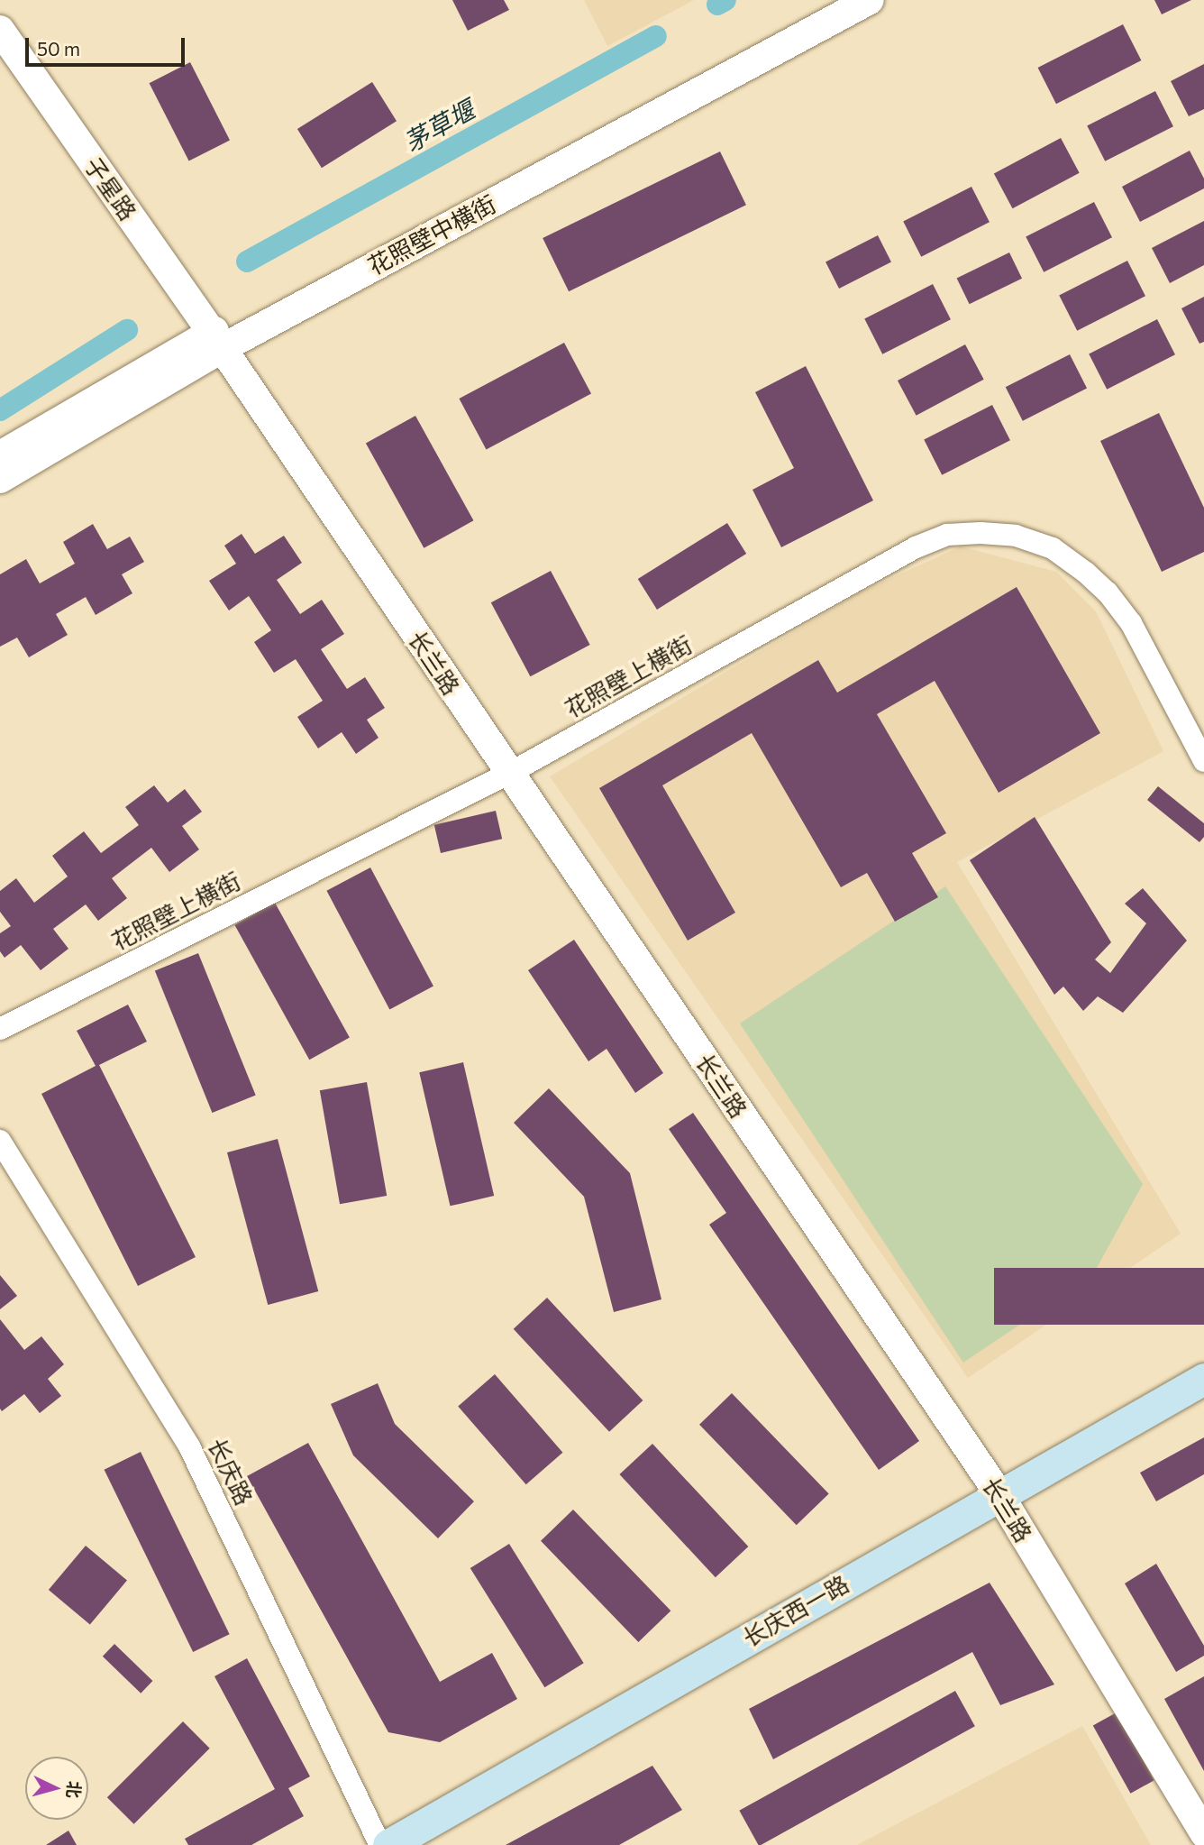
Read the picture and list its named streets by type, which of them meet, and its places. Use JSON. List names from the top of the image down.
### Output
{
  "streets": {
    "main road": ["长庆西一路"],
    "street": [
      "子星路",
      "花照壁中横街",
      "长兰路",
      "花照壁上横街",
      "长庆路"
    ]
  },
  "crossings": [
    ["子星路", "花照壁中横街"],
    ["子星路", "长兰路"],
    ["花照壁中横街", "长兰路"],
    ["长兰路", "花照壁上横街"],
    ["长兰路", "长庆西一路"]
  ],
  "water": ["茅草堰"],
  "scale_bar": "50 m",
  "north": "right"
}
